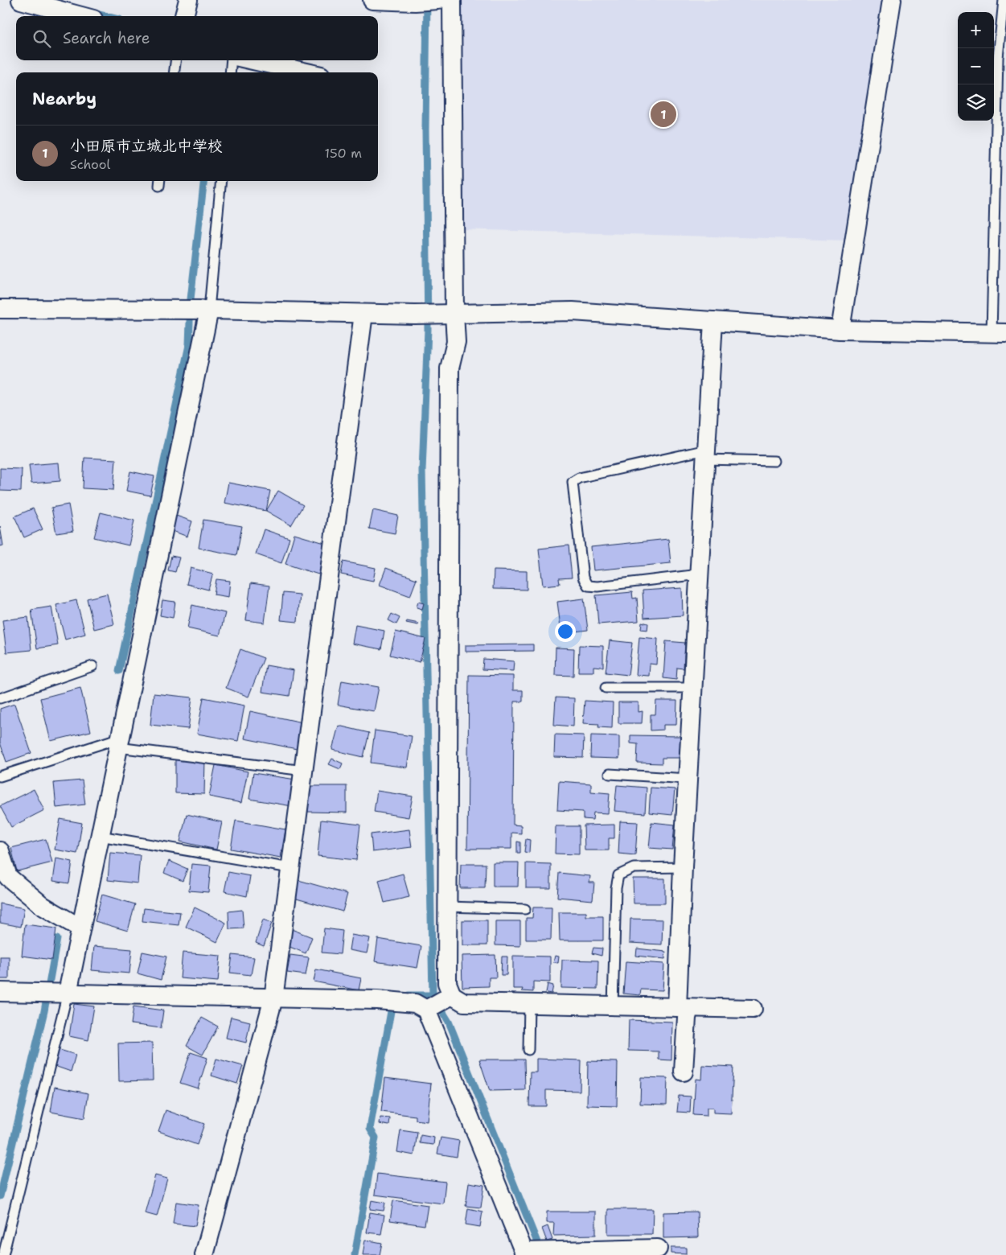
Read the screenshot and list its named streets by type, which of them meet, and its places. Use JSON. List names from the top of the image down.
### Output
{
  "page": {
    "map_buttons": ["+", "−"],
    "search": "Search here",
    "heading": "Nearby",
    "pins": "1",
    "list": [
      {
        "mark": "1",
        "name": "小田原市立城北中学校",
        "note": "School",
        "value": "150 m"
      }
    ]
  }
}
